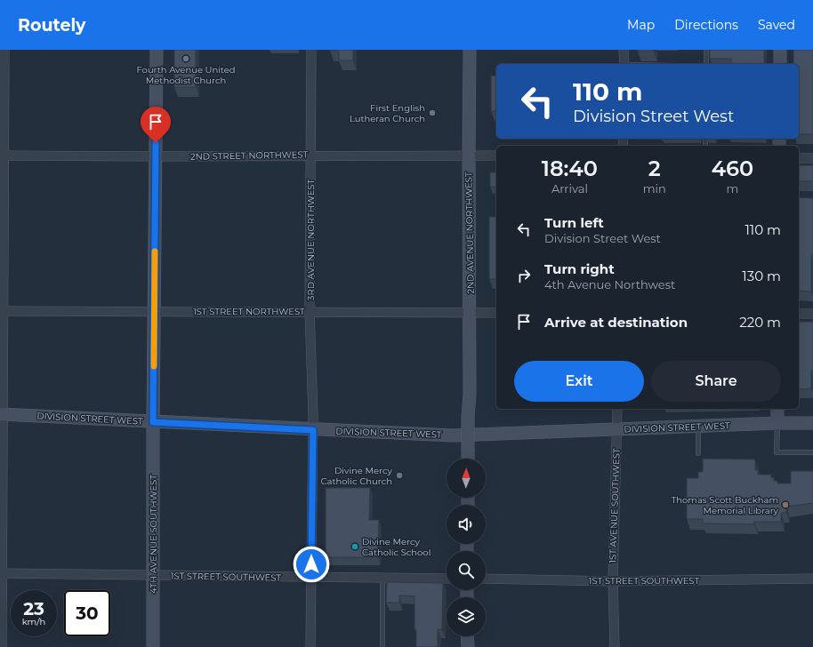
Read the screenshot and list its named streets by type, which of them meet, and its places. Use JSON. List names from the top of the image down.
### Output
{
  "streets": {
    "street": [
      "2ND STREET NORTHWEST",
      "2ND AVENUE NORTHWEST",
      "3RD AVENUE NORTHWEST",
      "1ST STREET NORTHWEST",
      "DIVISION STREET WEST",
      "1ST AVENUE SOUTHWEST",
      "4TH AVENUE SOUTHWEST",
      "1ST STREET SOUTHWEST"
    ]
  },
  "crossings": [
    ["2ND STREET NORTHWEST", "2ND AVENUE NORTHWEST"],
    ["2ND STREET NORTHWEST", "3RD AVENUE NORTHWEST"],
    ["2ND STREET NORTHWEST", "4TH AVENUE SOUTHWEST"],
    ["2ND AVENUE NORTHWEST", "1ST STREET NORTHWEST"],
    ["3RD AVENUE NORTHWEST", "1ST STREET NORTHWEST"],
    ["3RD AVENUE NORTHWEST", "DIVISION STREET WEST"],
    ["3RD AVENUE NORTHWEST", "1ST STREET SOUTHWEST"],
    ["1ST STREET NORTHWEST", "4TH AVENUE SOUTHWEST"],
    ["DIVISION STREET WEST", "1ST AVENUE SOUTHWEST"],
    ["DIVISION STREET WEST", "4TH AVENUE SOUTHWEST"],
    ["1ST AVENUE SOUTHWEST", "1ST STREET SOUTHWEST"],
    ["4TH AVENUE SOUTHWEST", "1ST STREET SOUTHWEST"]
  ],
  "places": [
    "Fourth Avenue United Methodist Church",
    "First English Lutheran Church",
    "Divine Mercy Catholic Church",
    "Thomas Scott Buckham Memorial Library",
    "Divine Mercy Catholic School"
  ],
  "north": "top",
  "page": {
    "header": "Routely",
    "nav": ["Map", "Directions", "Saved"],
    "turn": ["110 m", "Division Street West"],
    "eta": [
      "18:40",
      "Arrival",
      "2",
      "min",
      "460",
      "m"
    ],
    "list": [
      {
        "name": "Turn left",
        "note": "Division Street West",
        "value": "110 m"
      },
      {
        "name": "Turn right",
        "note": "4th Avenue Northwest",
        "value": "130 m"
      },
      {
        "name": "Arrive at destination",
        "value": "220 m"
      }
    ],
    "buttons": ["Exit", "Share"],
    "speed": "23 km/h",
    "limit": "30"
  }
}
